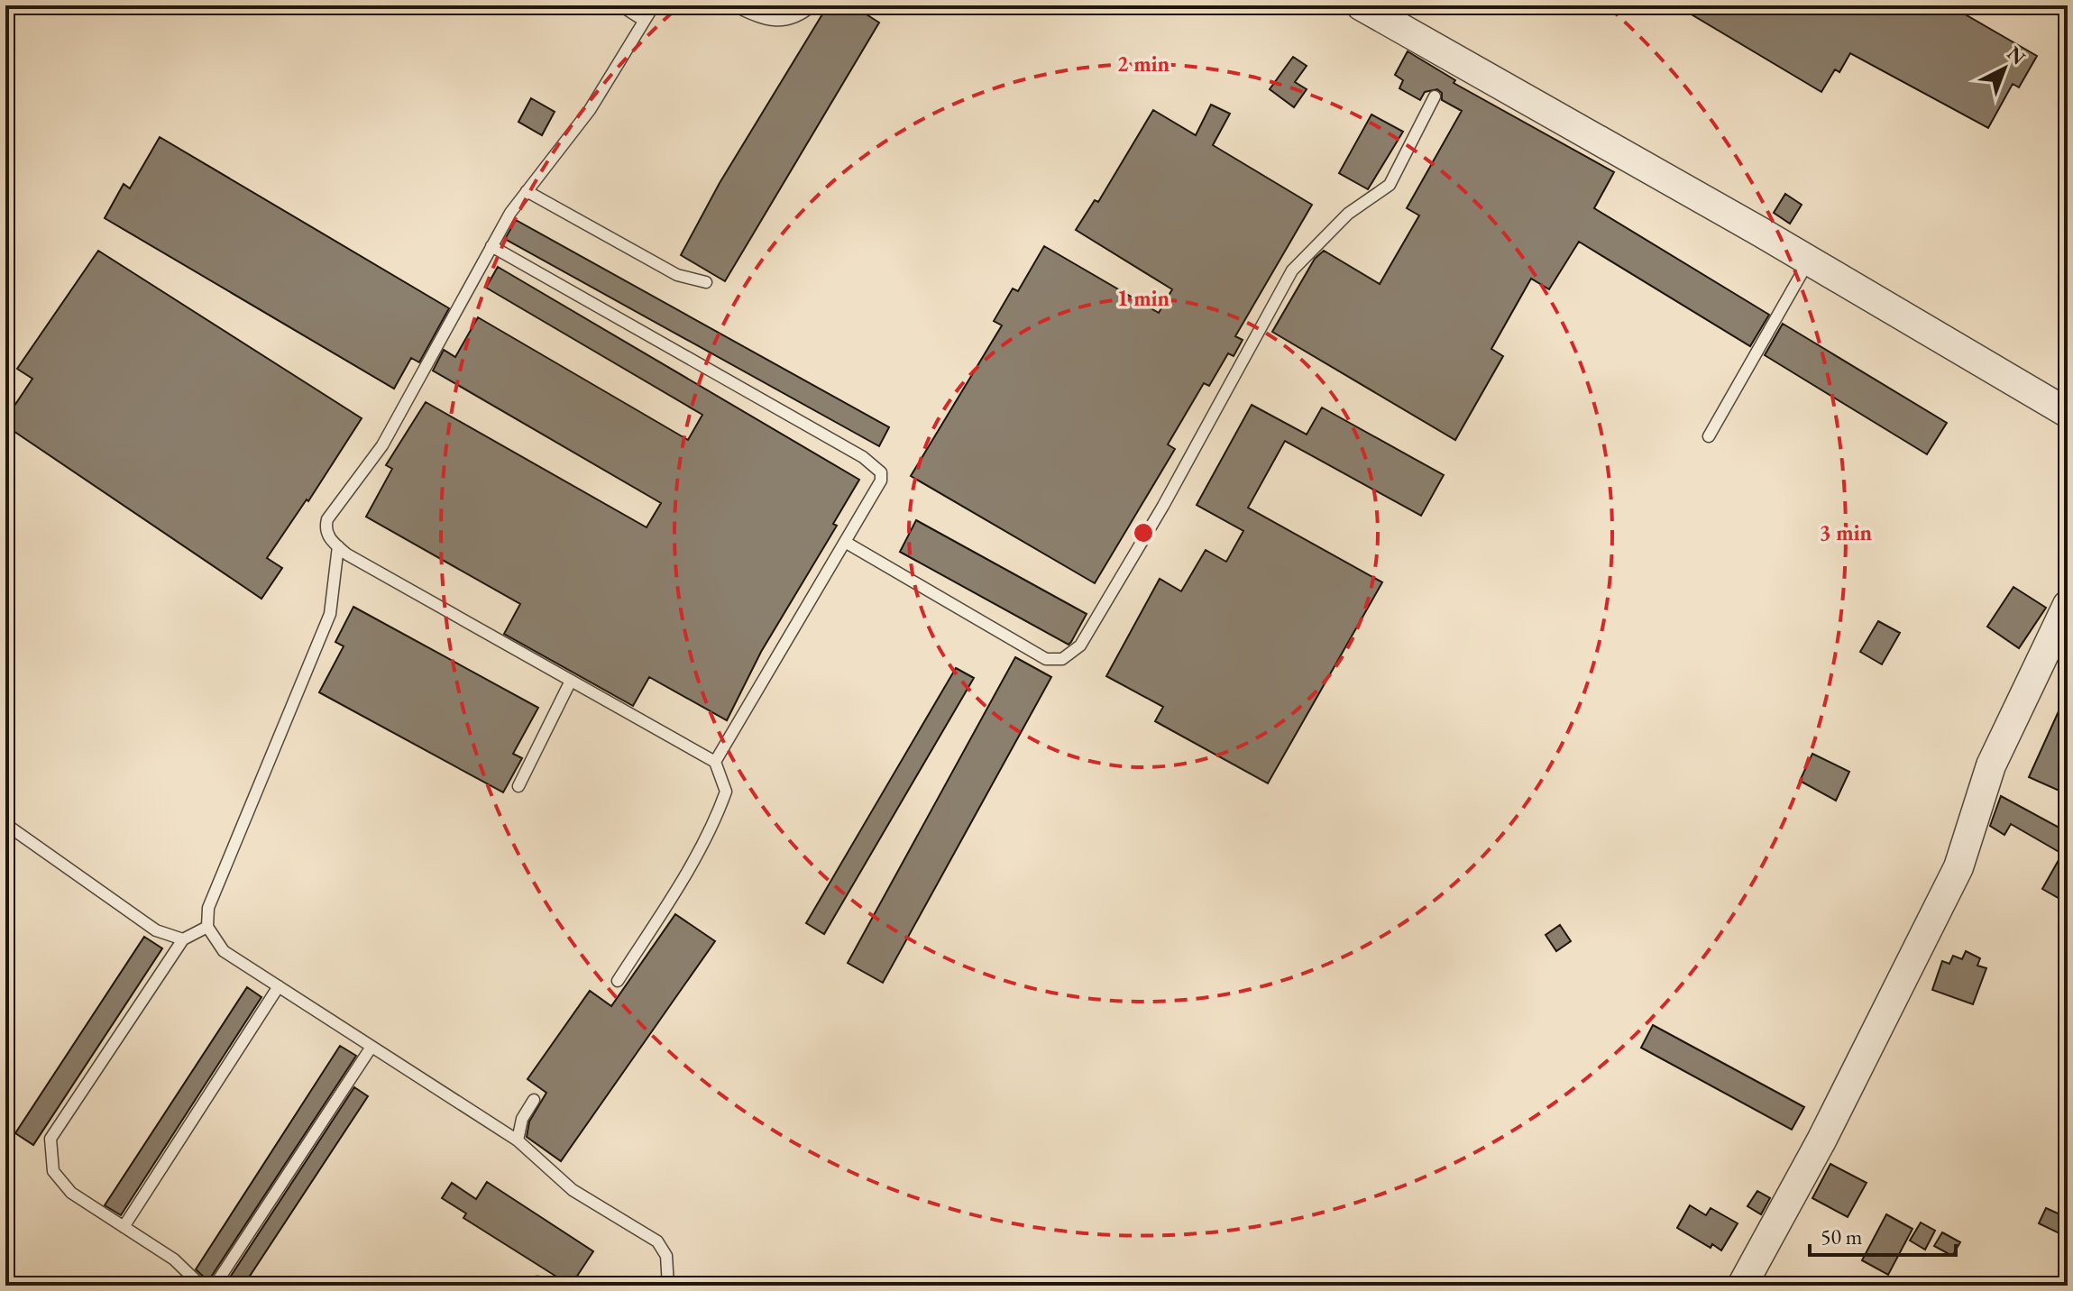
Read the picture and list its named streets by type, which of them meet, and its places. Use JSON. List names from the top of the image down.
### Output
{
  "scale_bar": "50 m",
  "north": "top right",
  "rings": ["2 min", "1 min", "3 min"]
}
